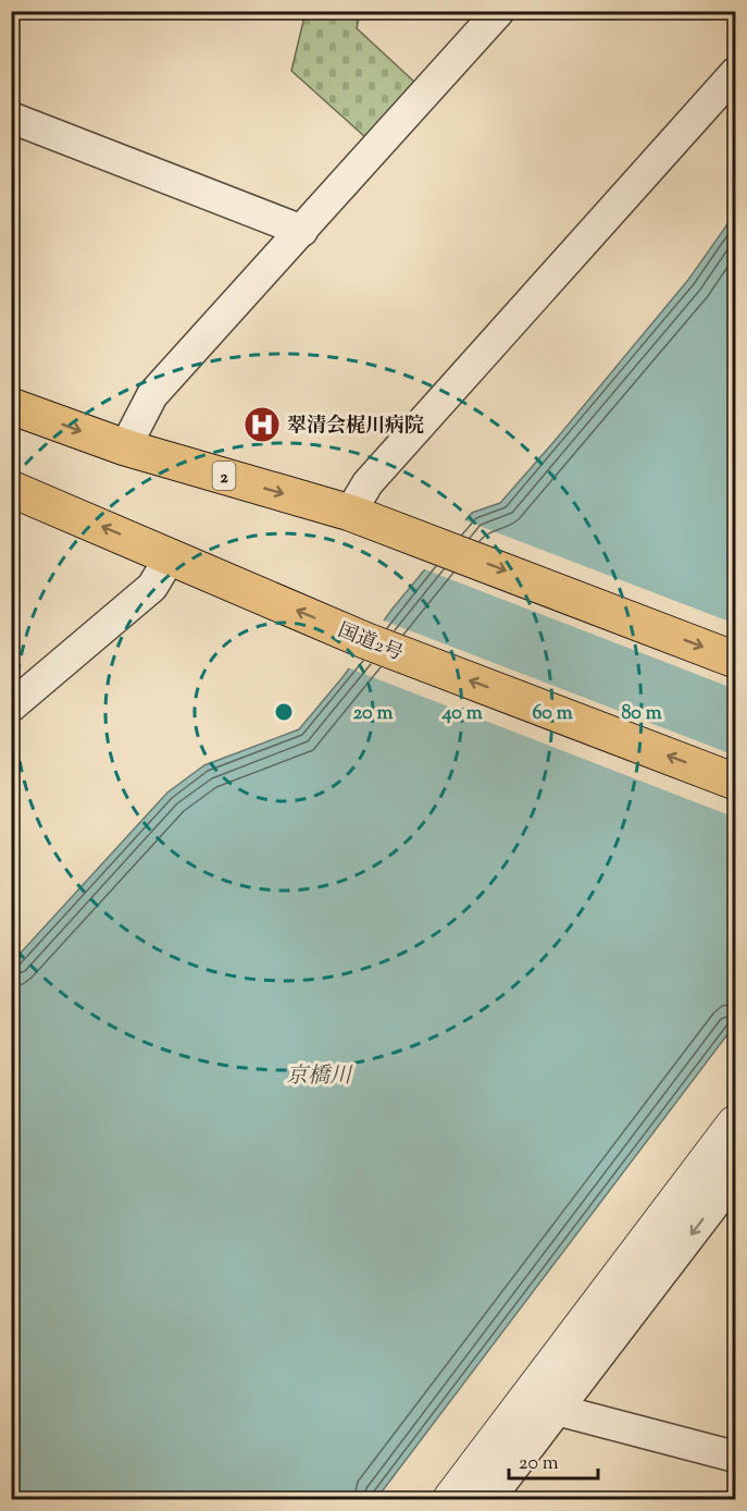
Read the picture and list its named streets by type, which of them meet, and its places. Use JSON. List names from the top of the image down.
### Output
{
  "streets": {
    "highway": ["2", "国道2号"]
  },
  "water": ["京橋川"],
  "places": {
    "hospital": ["翠清会梶川病院"]
  },
  "scale_bar": "20 m",
  "rings": [
    "20 m",
    "40 m",
    "60 m",
    "80 m"
  ]
}
